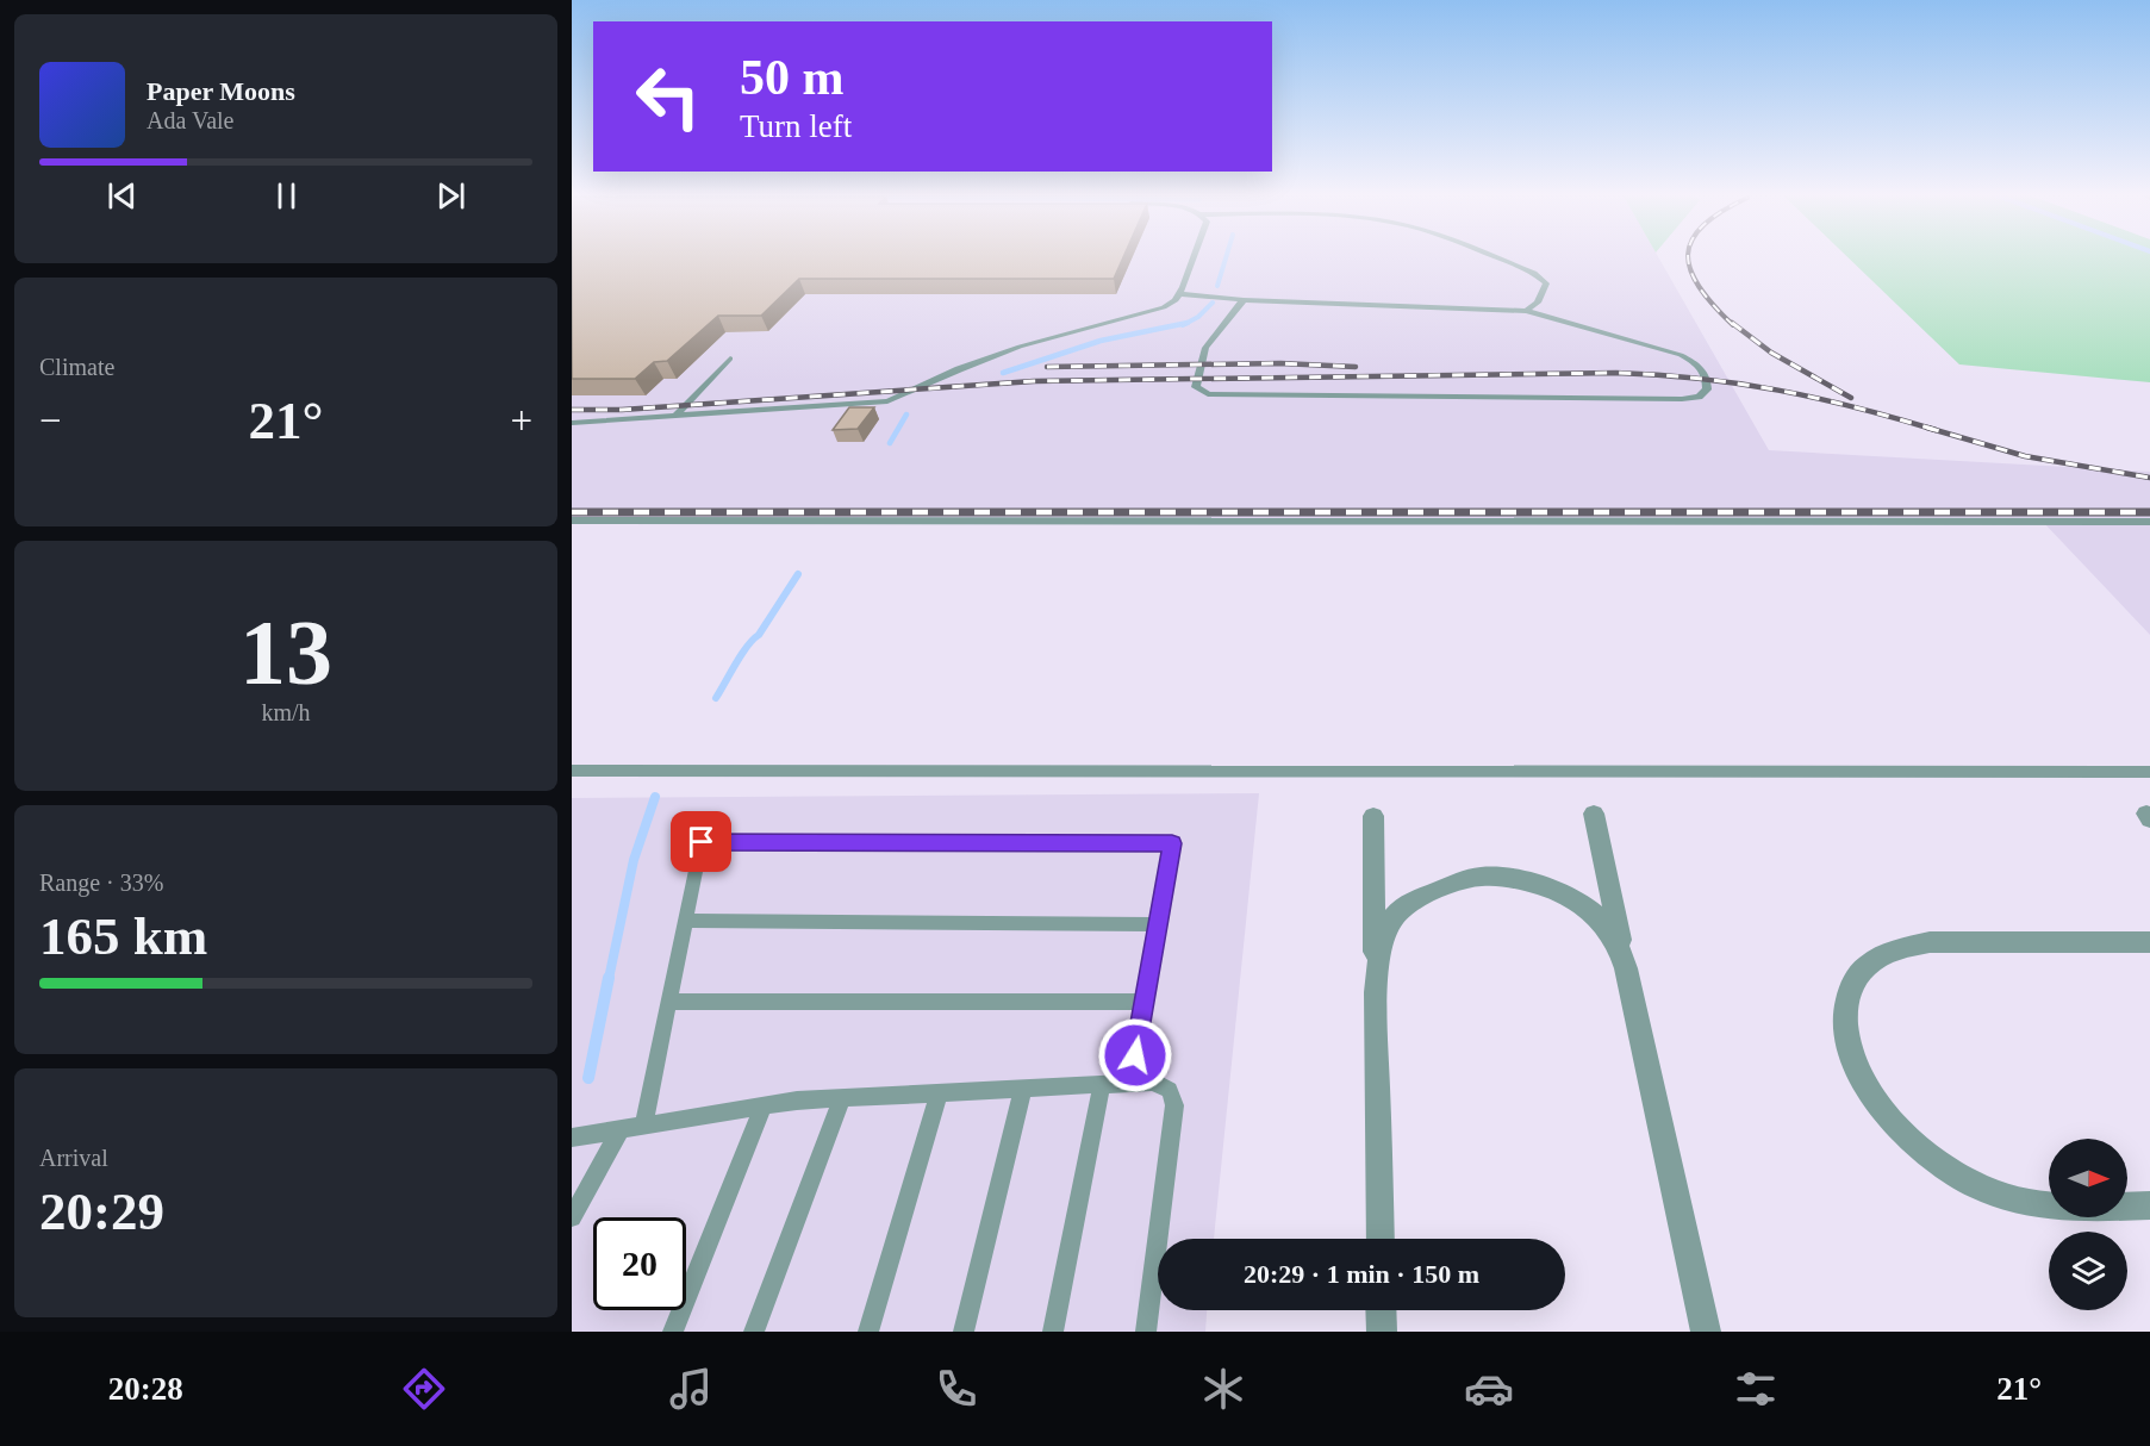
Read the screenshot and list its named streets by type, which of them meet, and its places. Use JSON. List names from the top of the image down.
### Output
{
  "north": "right",
  "page": {
    "turn": ["50 m", "Turn left"],
    "song": ["Paper Moons", "Ada Vale"],
    "tile": [
      "Climate",
      ["13", "km/h"],
      ["Range · 33%", "165 km"],
      ["Arrival", "20:29"]
    ],
    "heat": ["−", "21°", "+"],
    "limit": "20",
    "trip": "20:29 · 1 min · 150 m",
    "tabs": ["20:28", "21°"]
  }
}
